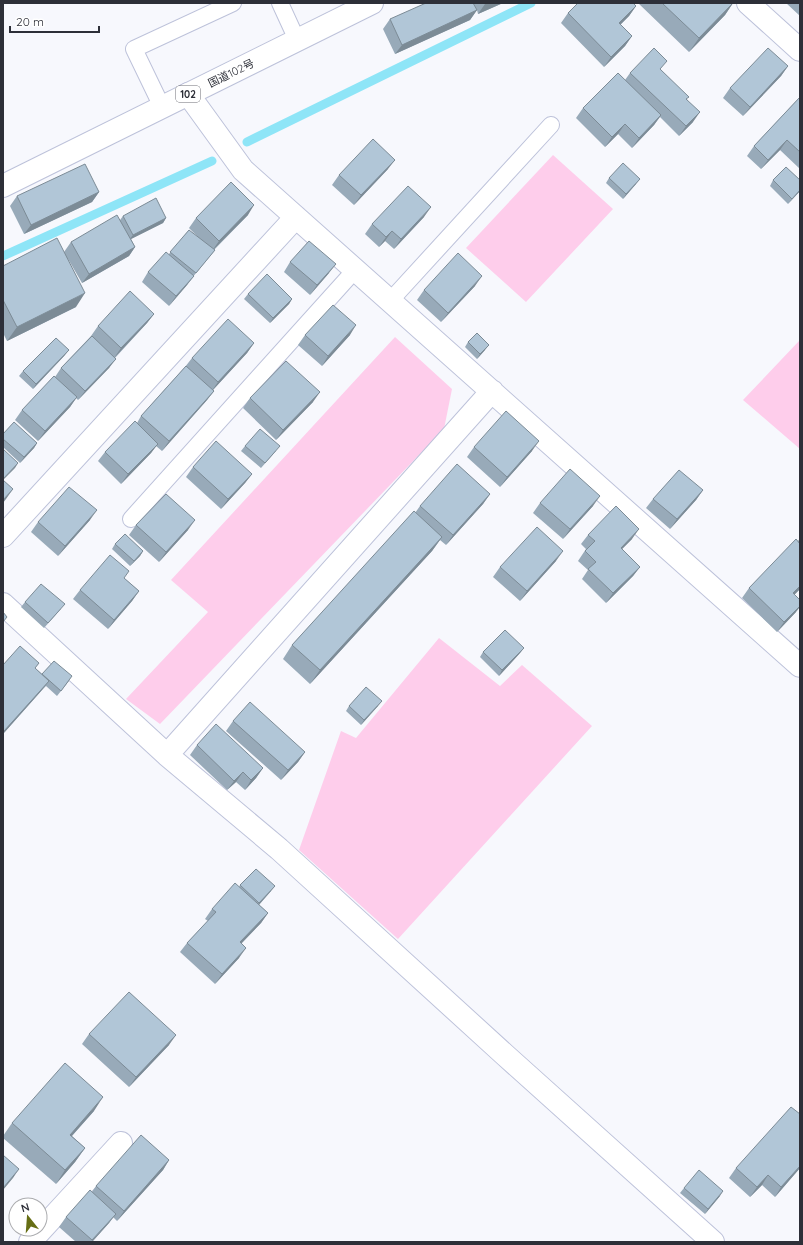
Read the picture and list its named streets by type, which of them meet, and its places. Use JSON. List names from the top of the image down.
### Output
{
  "streets": {
    "main road": ["国道102号", "102"]
  },
  "scale_bar": "20 m",
  "north": "top"
}
